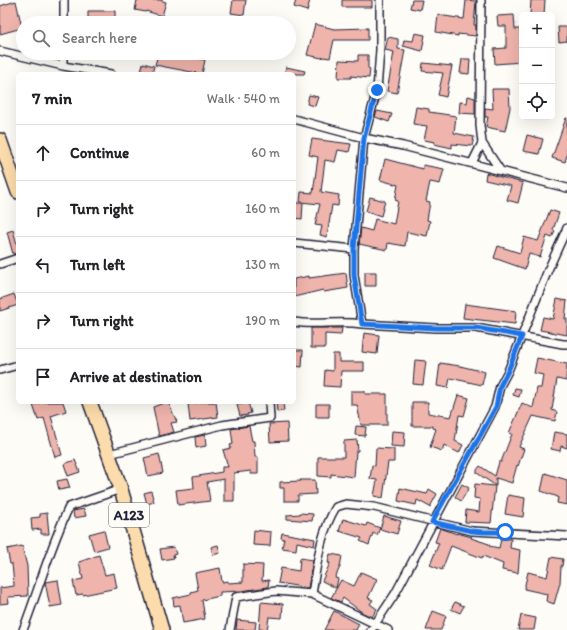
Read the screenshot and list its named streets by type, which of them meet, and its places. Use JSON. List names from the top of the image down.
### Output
{
  "streets": {
    "highway": ["A123"]
  },
  "page": {
    "map_buttons": ["+", "−"],
    "search": "Search here",
    "heading": ["7 min", "Walk · 540 m"],
    "list": [
      ["Continue", "60 m"],
      ["Turn right", "160 m"],
      ["Turn left", "130 m"],
      ["Turn right", "190 m"],
      "Arrive at destination"
    ]
  }
}
